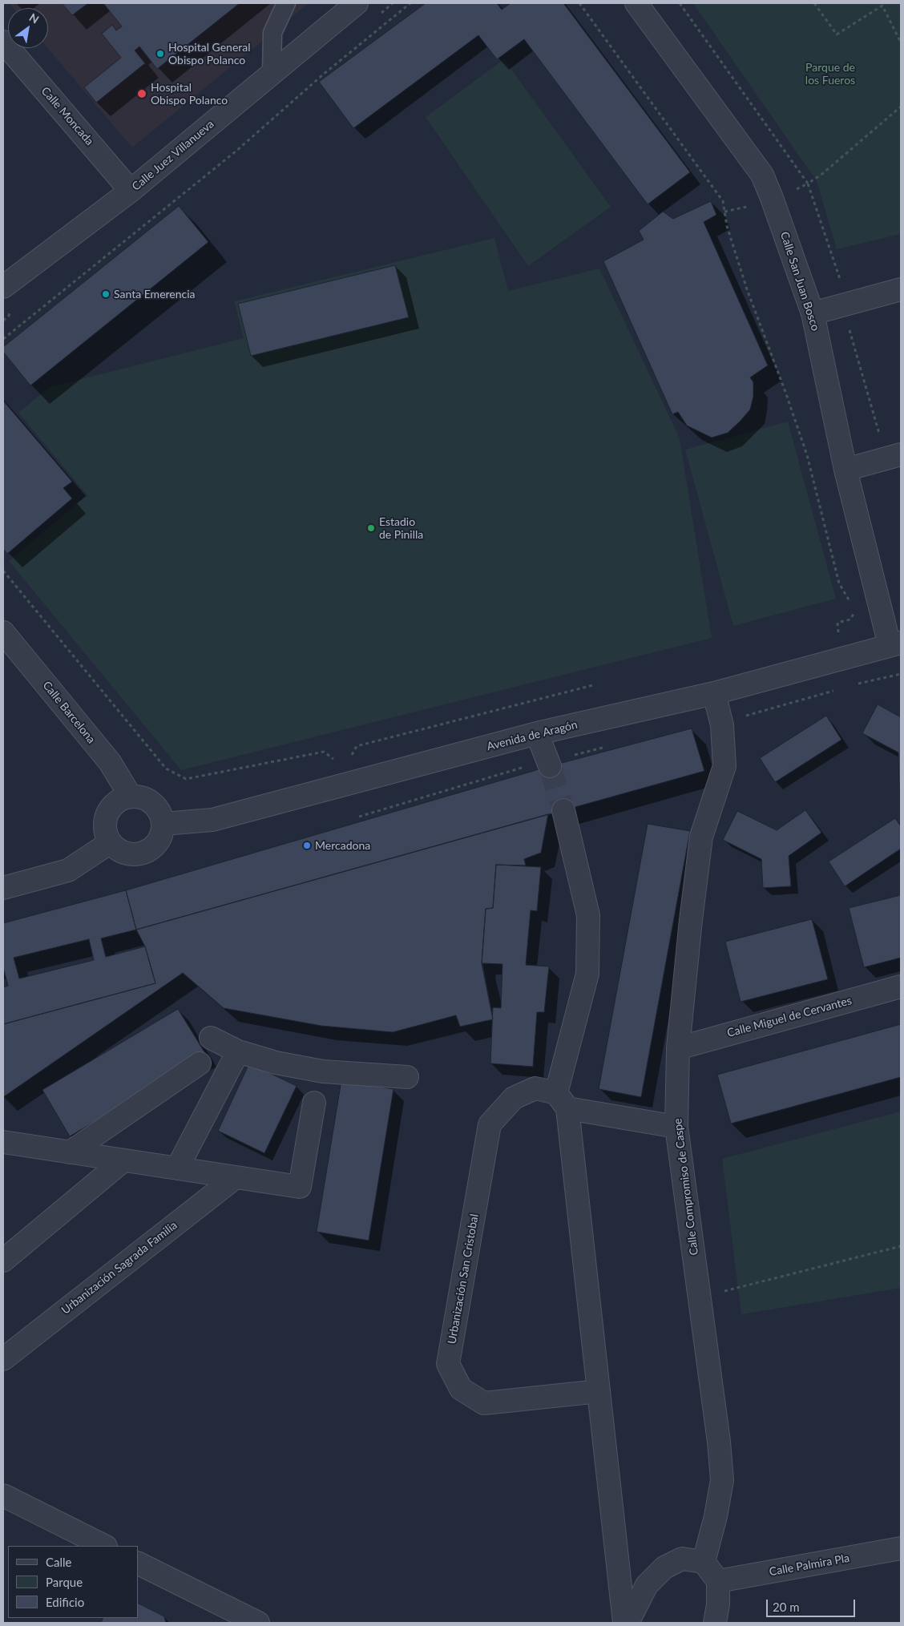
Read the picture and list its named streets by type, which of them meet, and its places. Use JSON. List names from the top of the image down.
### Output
{
  "streets": {
    "street": [
      "Calle Moncada",
      "Calle Juez Villanueva",
      "Calle San Juan Bosco",
      "Calle Barcelona",
      "Avenida de Aragón",
      "Calle Miguel de Cervantes",
      "Calle Compromiso de Caspe",
      "Urbanización Sagrada Familia",
      "Urbanización San Cristobal",
      "Calle Palmira Pla"
    ]
  },
  "crossings": [
    ["Calle Moncada", "Calle Juez Villanueva"],
    ["Calle San Juan Bosco", "Avenida de Aragón"],
    ["Calle Barcelona", "Avenida de Aragón"],
    ["Avenida de Aragón", "Calle Compromiso de Caspe"],
    ["Calle Miguel de Cervantes", "Calle Compromiso de Caspe"],
    ["Calle Compromiso de Caspe", "Urbanización San Cristobal"]
  ],
  "parks": ["Parque de los Fueros"],
  "places": [
    "Hospital General Obispo Polanco",
    "Hospital Obispo Polanco",
    "Santa Emerencia",
    "Estadio de Pinilla",
    "Mercadona"
  ],
  "legend": ["Calle", "Parque", "Edificio"],
  "scale_bar": "20 m",
  "north": "top right"
}
